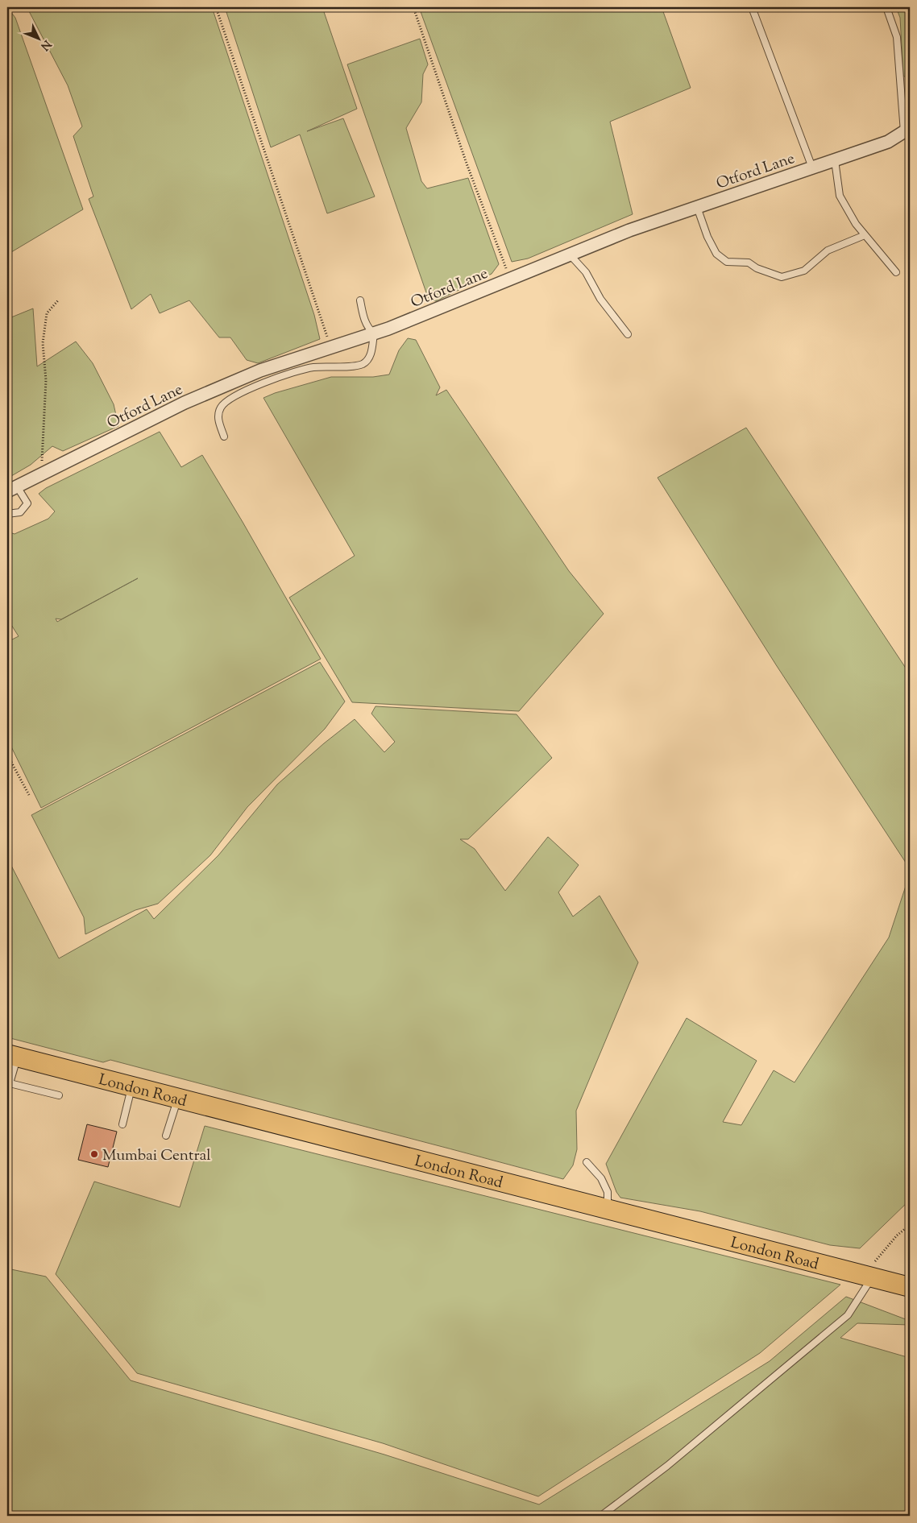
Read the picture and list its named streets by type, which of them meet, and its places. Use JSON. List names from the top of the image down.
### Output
{
  "streets": {
    "main road": ["London Road"],
    "street": ["Otford Lane"]
  },
  "places": ["Mumbai Central"],
  "north": "bottom right"
}
